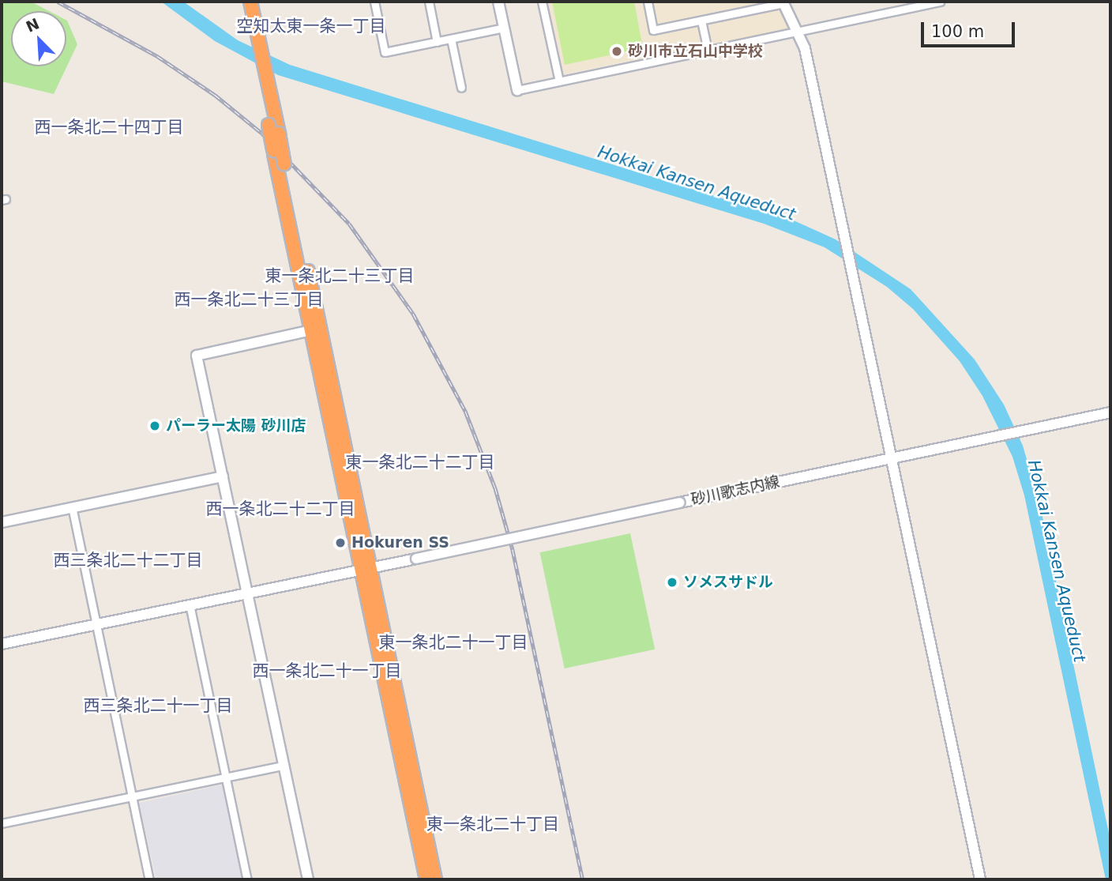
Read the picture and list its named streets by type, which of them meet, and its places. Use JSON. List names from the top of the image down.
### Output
{
  "streets": {
    "street": ["砂川歌志内線"]
  },
  "districts": [
    "空知太東一条一丁目",
    "西一条北二十四丁目",
    "東一条北二十三丁目",
    "西一条北二十三丁目",
    "東一条北二十二丁目",
    "西一条北二十二丁目",
    "西三条北二十二丁目",
    "東一条北二十一丁目",
    "西一条北二十一丁目",
    "西三条北二十一丁目",
    "東一条北二十丁目"
  ],
  "water": ["Hokkai Kansen Aqueduct"],
  "places": [
    "砂川市立石山中学校",
    "パーラー太陽 砂川店",
    "Hokuren SS",
    "ソメスサドル"
  ],
  "scale_bar": "100 m",
  "north": "top left"
}
